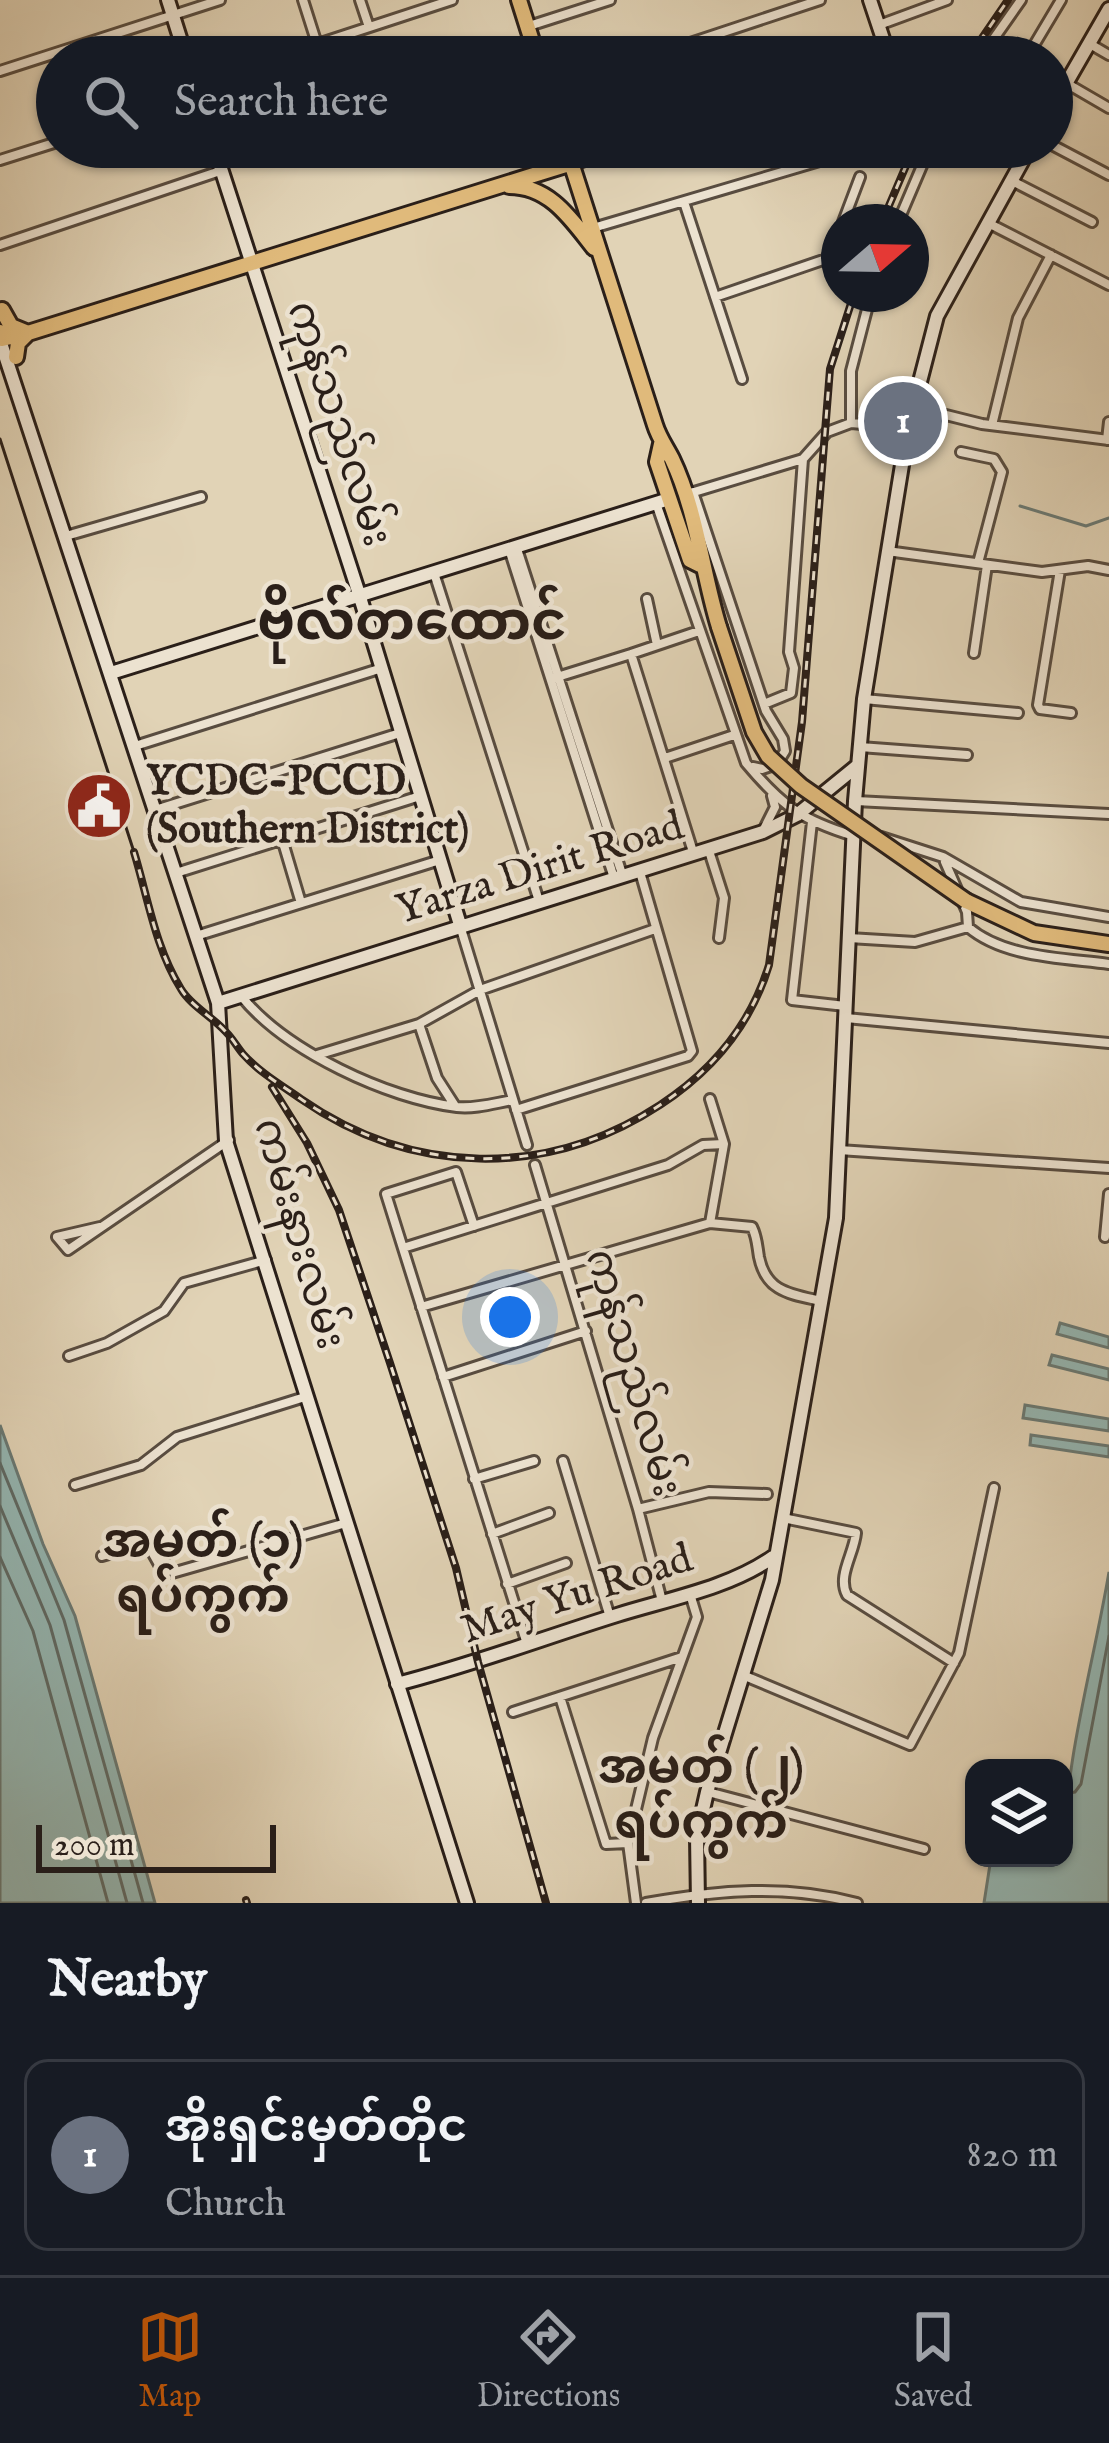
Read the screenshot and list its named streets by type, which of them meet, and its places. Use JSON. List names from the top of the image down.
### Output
{
  "streets": {
    "main road": [
      "ကုန်သည်လမ်း",
      "Yarza Dirit Road",
      "ကမ်းနားလမ်း",
      "May Yu Road"
    ]
  },
  "crossings": [
    ["ကုန်သည်လမ်း", "Yarza Dirit Road"],
    ["ကုန်သည်လမ်း", "May Yu Road"],
    ["Yarza Dirit Road", "ကမ်းနားလမ်း"],
    ["ကမ်းနားလမ်း", "May Yu Road"]
  ],
  "districts": ["ဗိုလ်တထောင်", "အမှတ် (၁) ရပ်ကွက်", "အမှတ် (၂) ရပ်ကွက်"],
  "places": {
    "public building": ["YCDC-PCCD (Southern District)"]
  },
  "scale_bar": "200 m",
  "north": "right",
  "page": {
    "search": "Search here",
    "pins": "1",
    "scale": "200 m",
    "heading": "Nearby",
    "list": [
      {
        "mark": "1",
        "name": "အိုးရှင်းမှတ်တိုင",
        "note": "Church",
        "value": "820 m"
      }
    ],
    "nav": ["Map", "Directions", "Saved"]
  }
}
